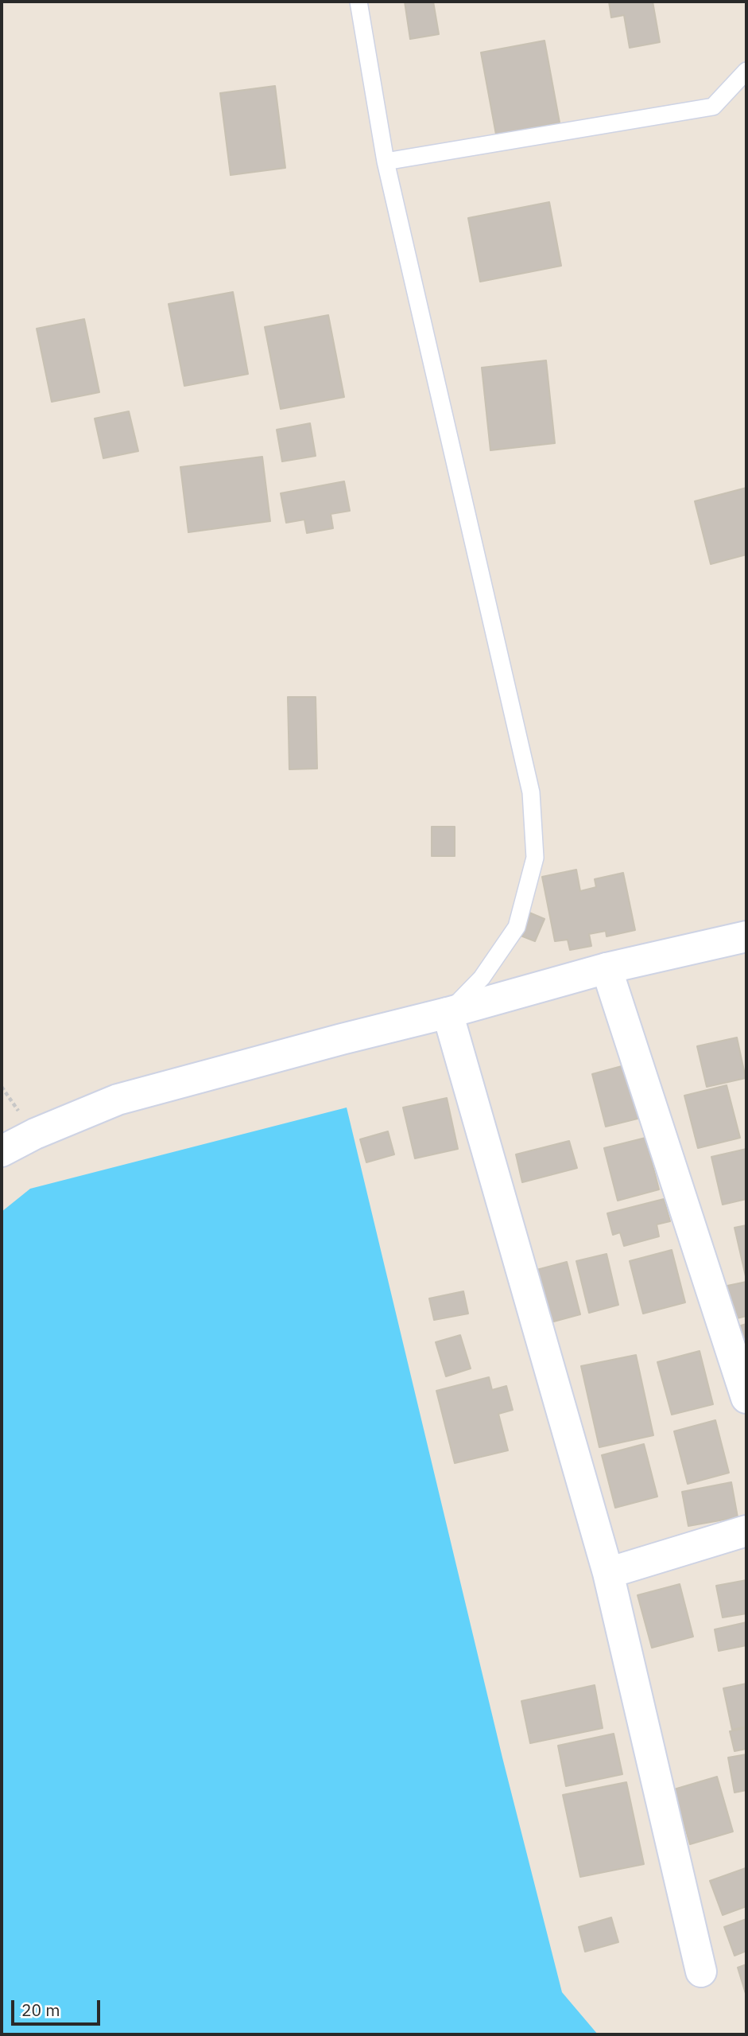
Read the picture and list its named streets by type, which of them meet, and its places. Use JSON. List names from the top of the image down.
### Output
{
  "scale_bar": "20 m"
}
